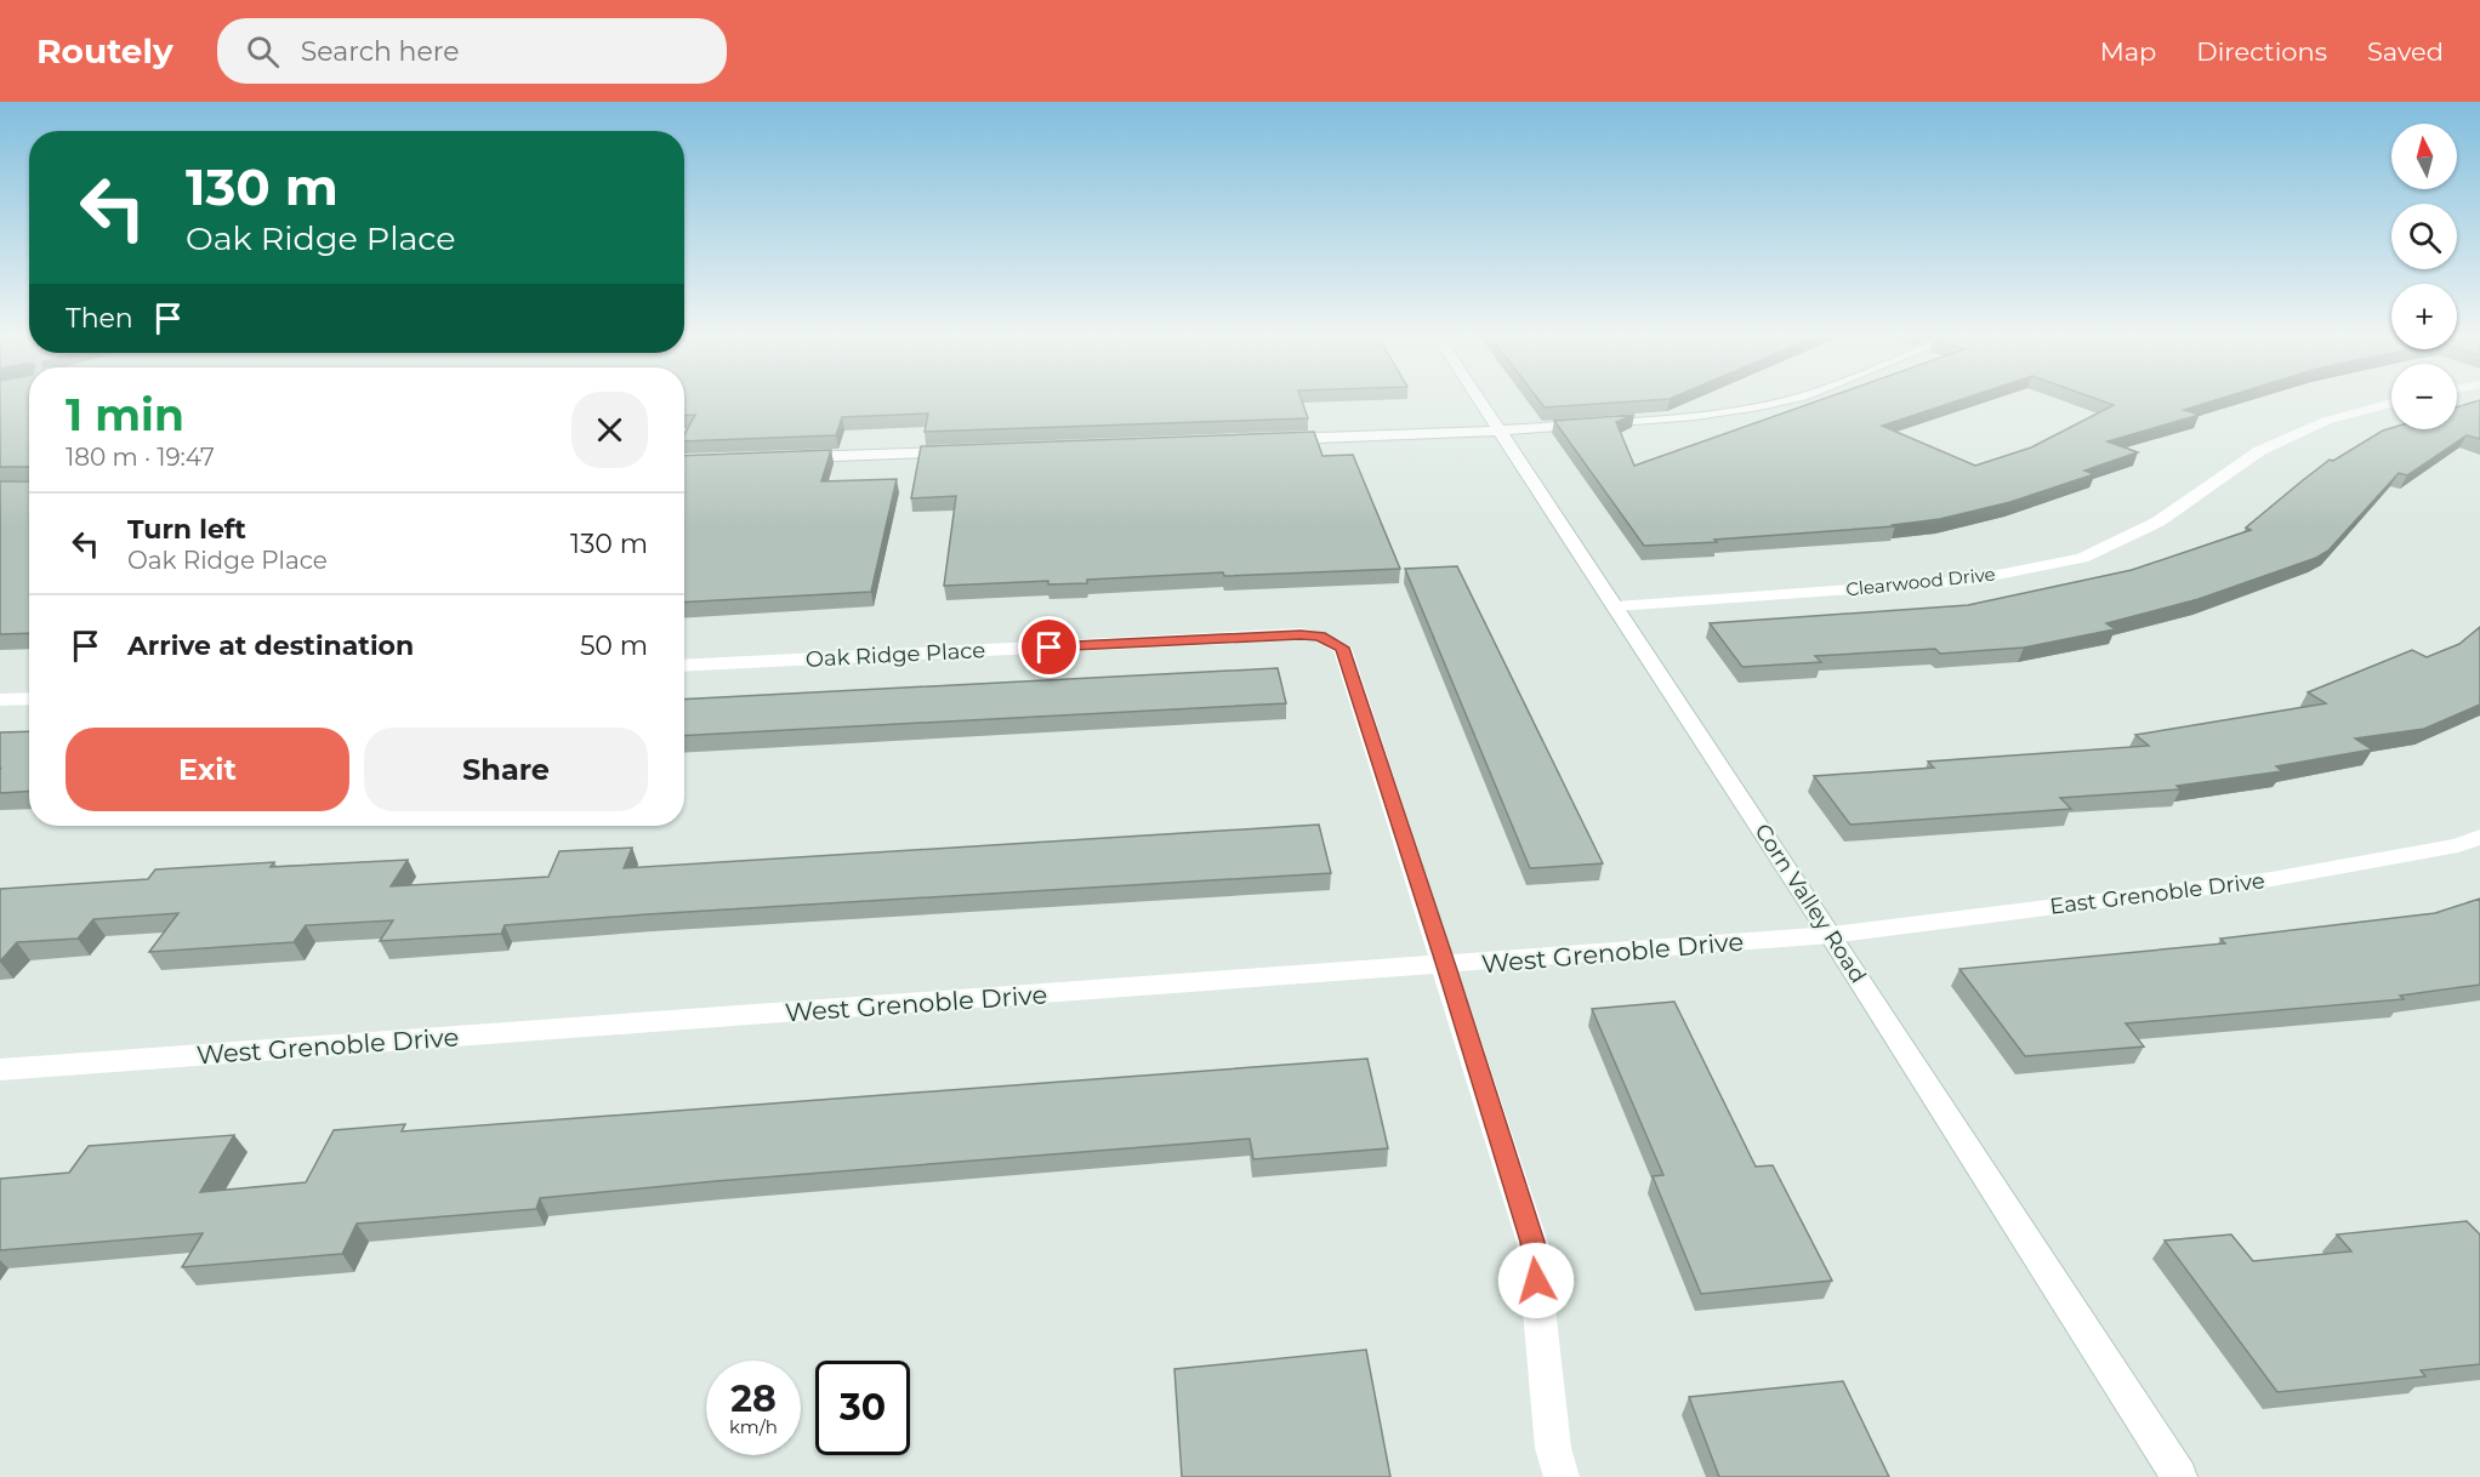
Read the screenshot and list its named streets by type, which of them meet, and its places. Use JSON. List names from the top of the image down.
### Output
{
  "streets": {
    "street": [
      "Clearwood Drive",
      "Oak Ridge Place",
      "East Grenoble Drive",
      "Corn Valley Road",
      "West Grenoble Drive"
    ]
  },
  "crossings": [
    ["Clearwood Drive", "Corn Valley Road"],
    ["Oak Ridge Place", "West Grenoble Drive"],
    ["East Grenoble Drive", "Corn Valley Road"],
    ["East Grenoble Drive", "West Grenoble Drive"],
    ["Corn Valley Road", "West Grenoble Drive"]
  ],
  "north": "top",
  "page": {
    "header": "Routely",
    "search": "Search here",
    "nav": ["Map", "Directions", "Saved"],
    "map_buttons": ["+", "−"],
    "turn": ["130 m", "Oak Ridge Place"],
    "then": "Then",
    "heading": ["1 min", "180 m · 19:47"],
    "list": [
      {
        "name": "Turn left",
        "note": "Oak Ridge Place",
        "value": "130 m"
      },
      {
        "name": "Arrive at destination",
        "value": "50 m"
      }
    ],
    "buttons": ["Exit", "Share"],
    "speed": "28 km/h",
    "limit": "30"
  }
}
